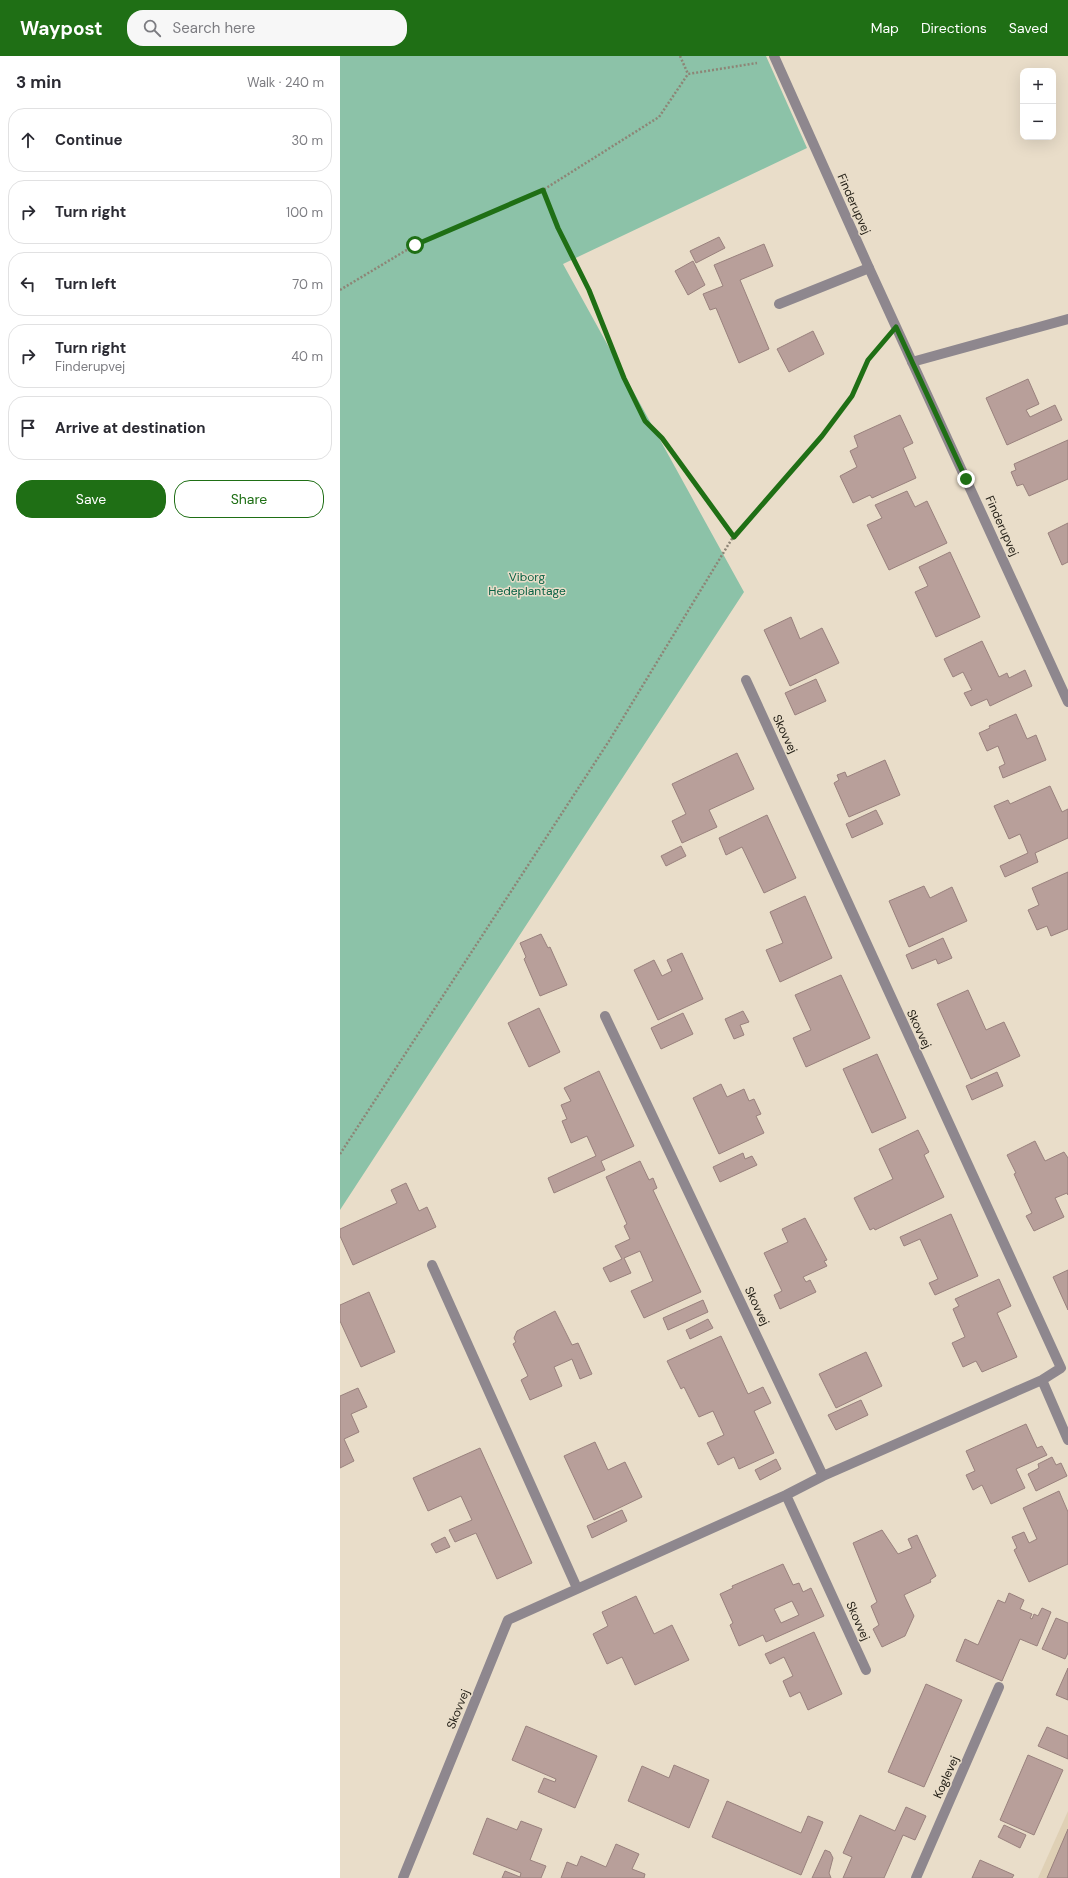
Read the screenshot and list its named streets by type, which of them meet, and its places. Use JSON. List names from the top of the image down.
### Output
{
  "streets": {
    "street": ["Finderupvej", "Skovvej", "Koglevej"]
  },
  "parks": ["Viborg Hedeplantage"],
  "page": {
    "header": "Waypost",
    "search": "Search here",
    "nav": ["Map", "Directions", "Saved"],
    "heading": ["3 min", "Walk · 240 m"],
    "map_buttons": ["+", "−"],
    "list": [
      ["Continue", "30 m"],
      ["Turn right", "100 m"],
      ["Turn left", "70 m"],
      ["Turn right", "Finderupvej", "40 m"],
      "Arrive at destination"
    ],
    "buttons": ["Save", "Share"]
  }
}
